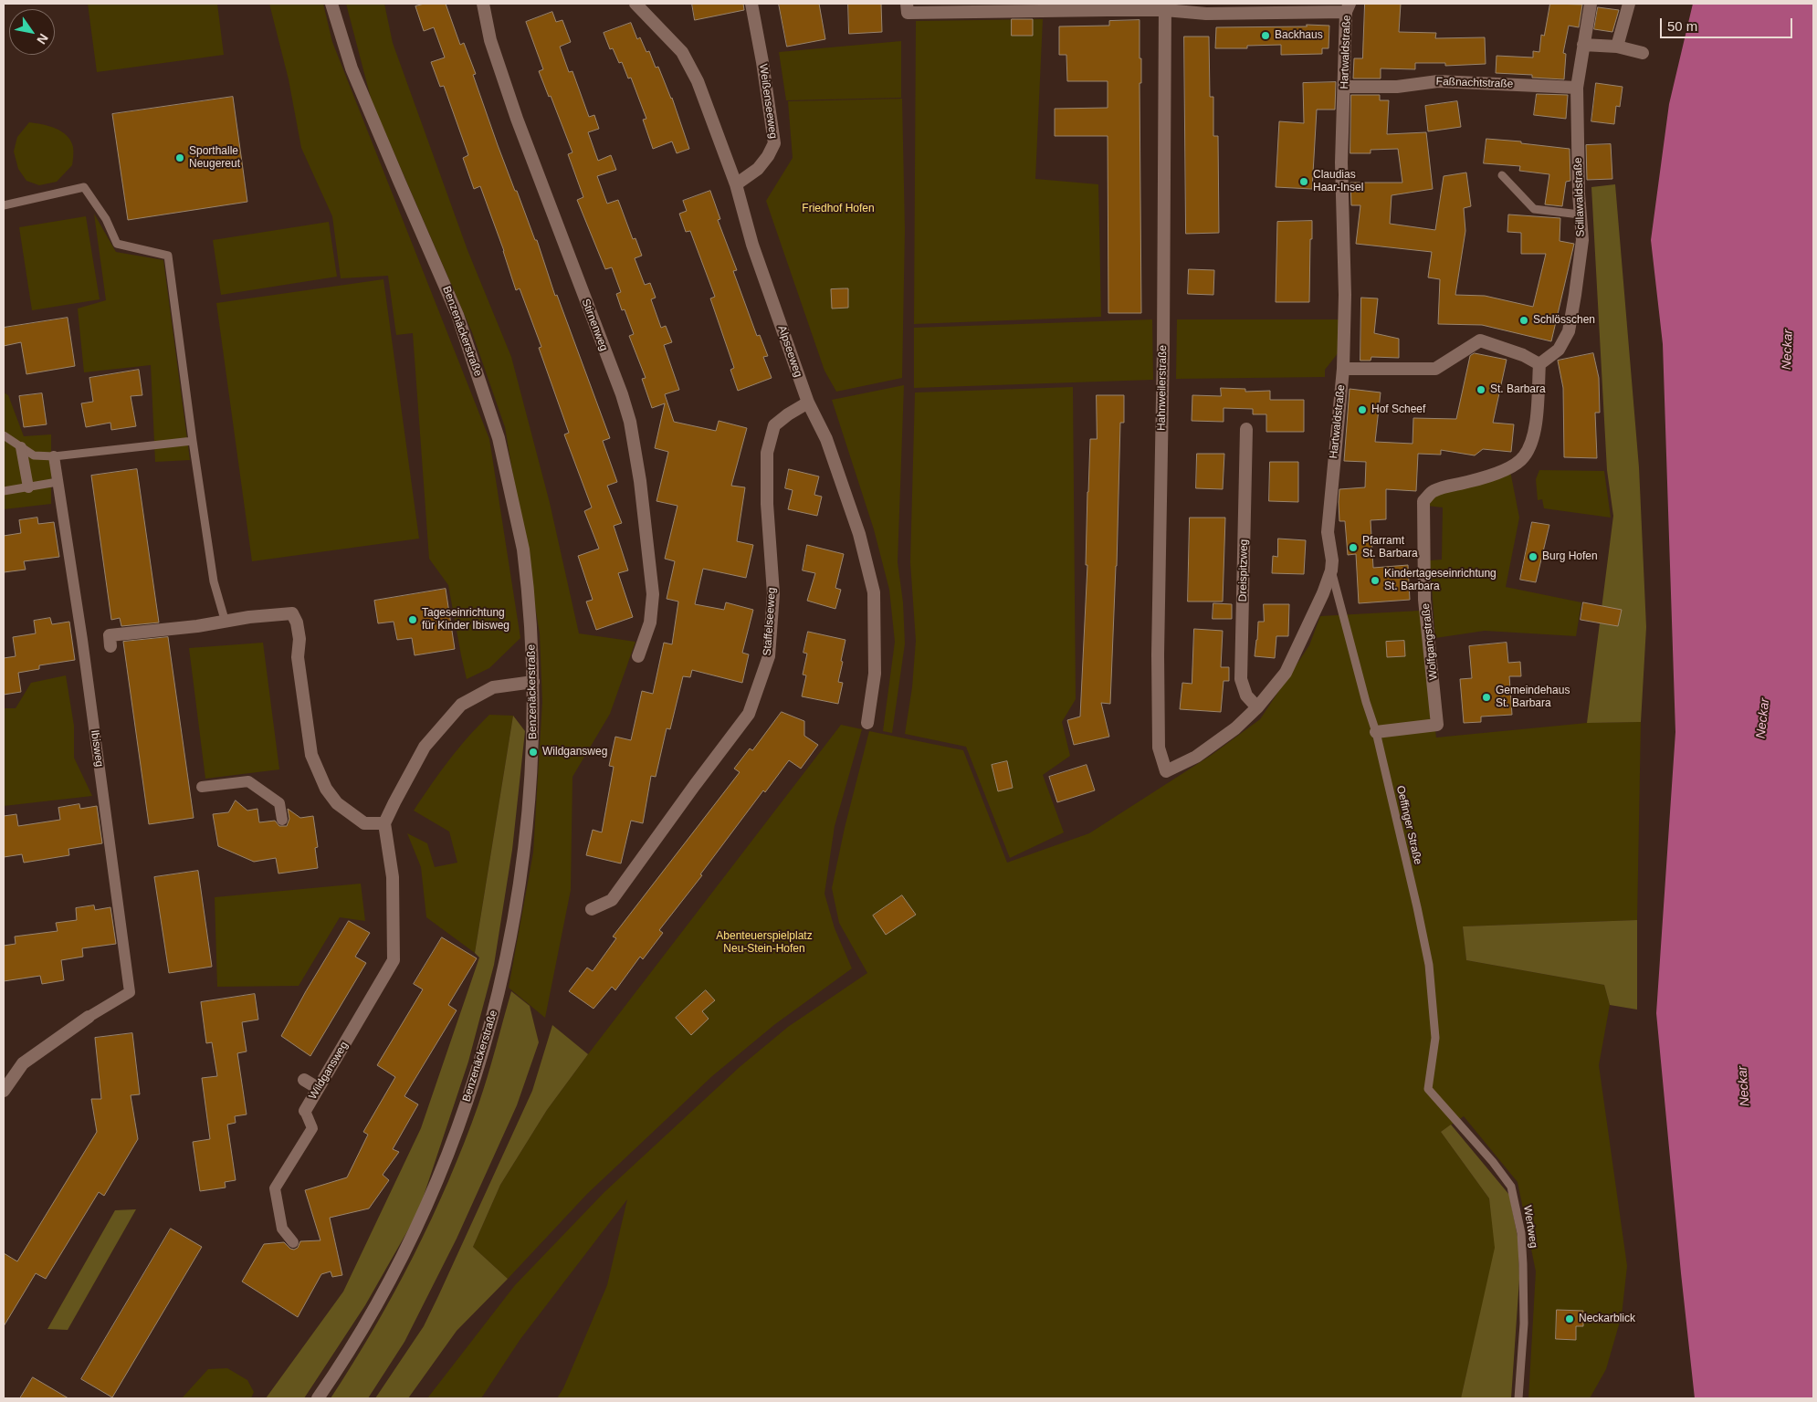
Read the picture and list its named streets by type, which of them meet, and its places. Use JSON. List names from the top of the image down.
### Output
{
  "streets": {
    "street": [
      "Hartwaldstraße",
      "Faßnachtstraße",
      "Weißenseeweg",
      "Scillawaldstraße",
      "Stirnenweg",
      "Benzenäckerstraße",
      "Alpseeweg",
      "Hahnweilerstraße",
      "Dreispitzweg",
      "Staffelseeweg",
      "Wolfgangstraße",
      "Ibisweg",
      "Wildgansweg"
    ],
    "lane": ["Oeffinger Straße", "Wertweg"]
  },
  "crossings": [
    ["Hartwaldstraße", "Faßnachtstraße"],
    ["Hartwaldstraße", "Hahnweilerstraße"],
    ["Hartwaldstraße", "Dreispitzweg"],
    ["Hartwaldstraße", "Oeffinger Straße"],
    ["Faßnachtstraße", "Scillawaldstraße"],
    ["Weißenseeweg", "Alpseeweg"],
    ["Scillawaldstraße", "Wolfgangstraße"],
    ["Alpseeweg", "Staffelseeweg"],
    ["Wolfgangstraße", "Oeffinger Straße"],
    ["Oeffinger Straße", "Wertweg"]
  ],
  "water": ["Neckar"],
  "parks": ["Friedhof Hofen", "Abenteuerspielplatz Neu-Stein-Hofen"],
  "places": [
    "Backhaus",
    "Sporthalle Neugereut",
    "Claudias Haar-Insel",
    "Schlösschen",
    "St. Barbara",
    "Hof Scheef",
    "Pfarramt St. Barbara",
    "Burg Hofen",
    "Kindertageseinrichtung St. Barbara",
    "Tageseinrichtung für Kinder Ibisweg",
    "Gemeindehaus St. Barbara",
    "Wildgansweg",
    "Neckarblick"
  ],
  "scale_bar": "50 m",
  "north": "bottom right"
}
